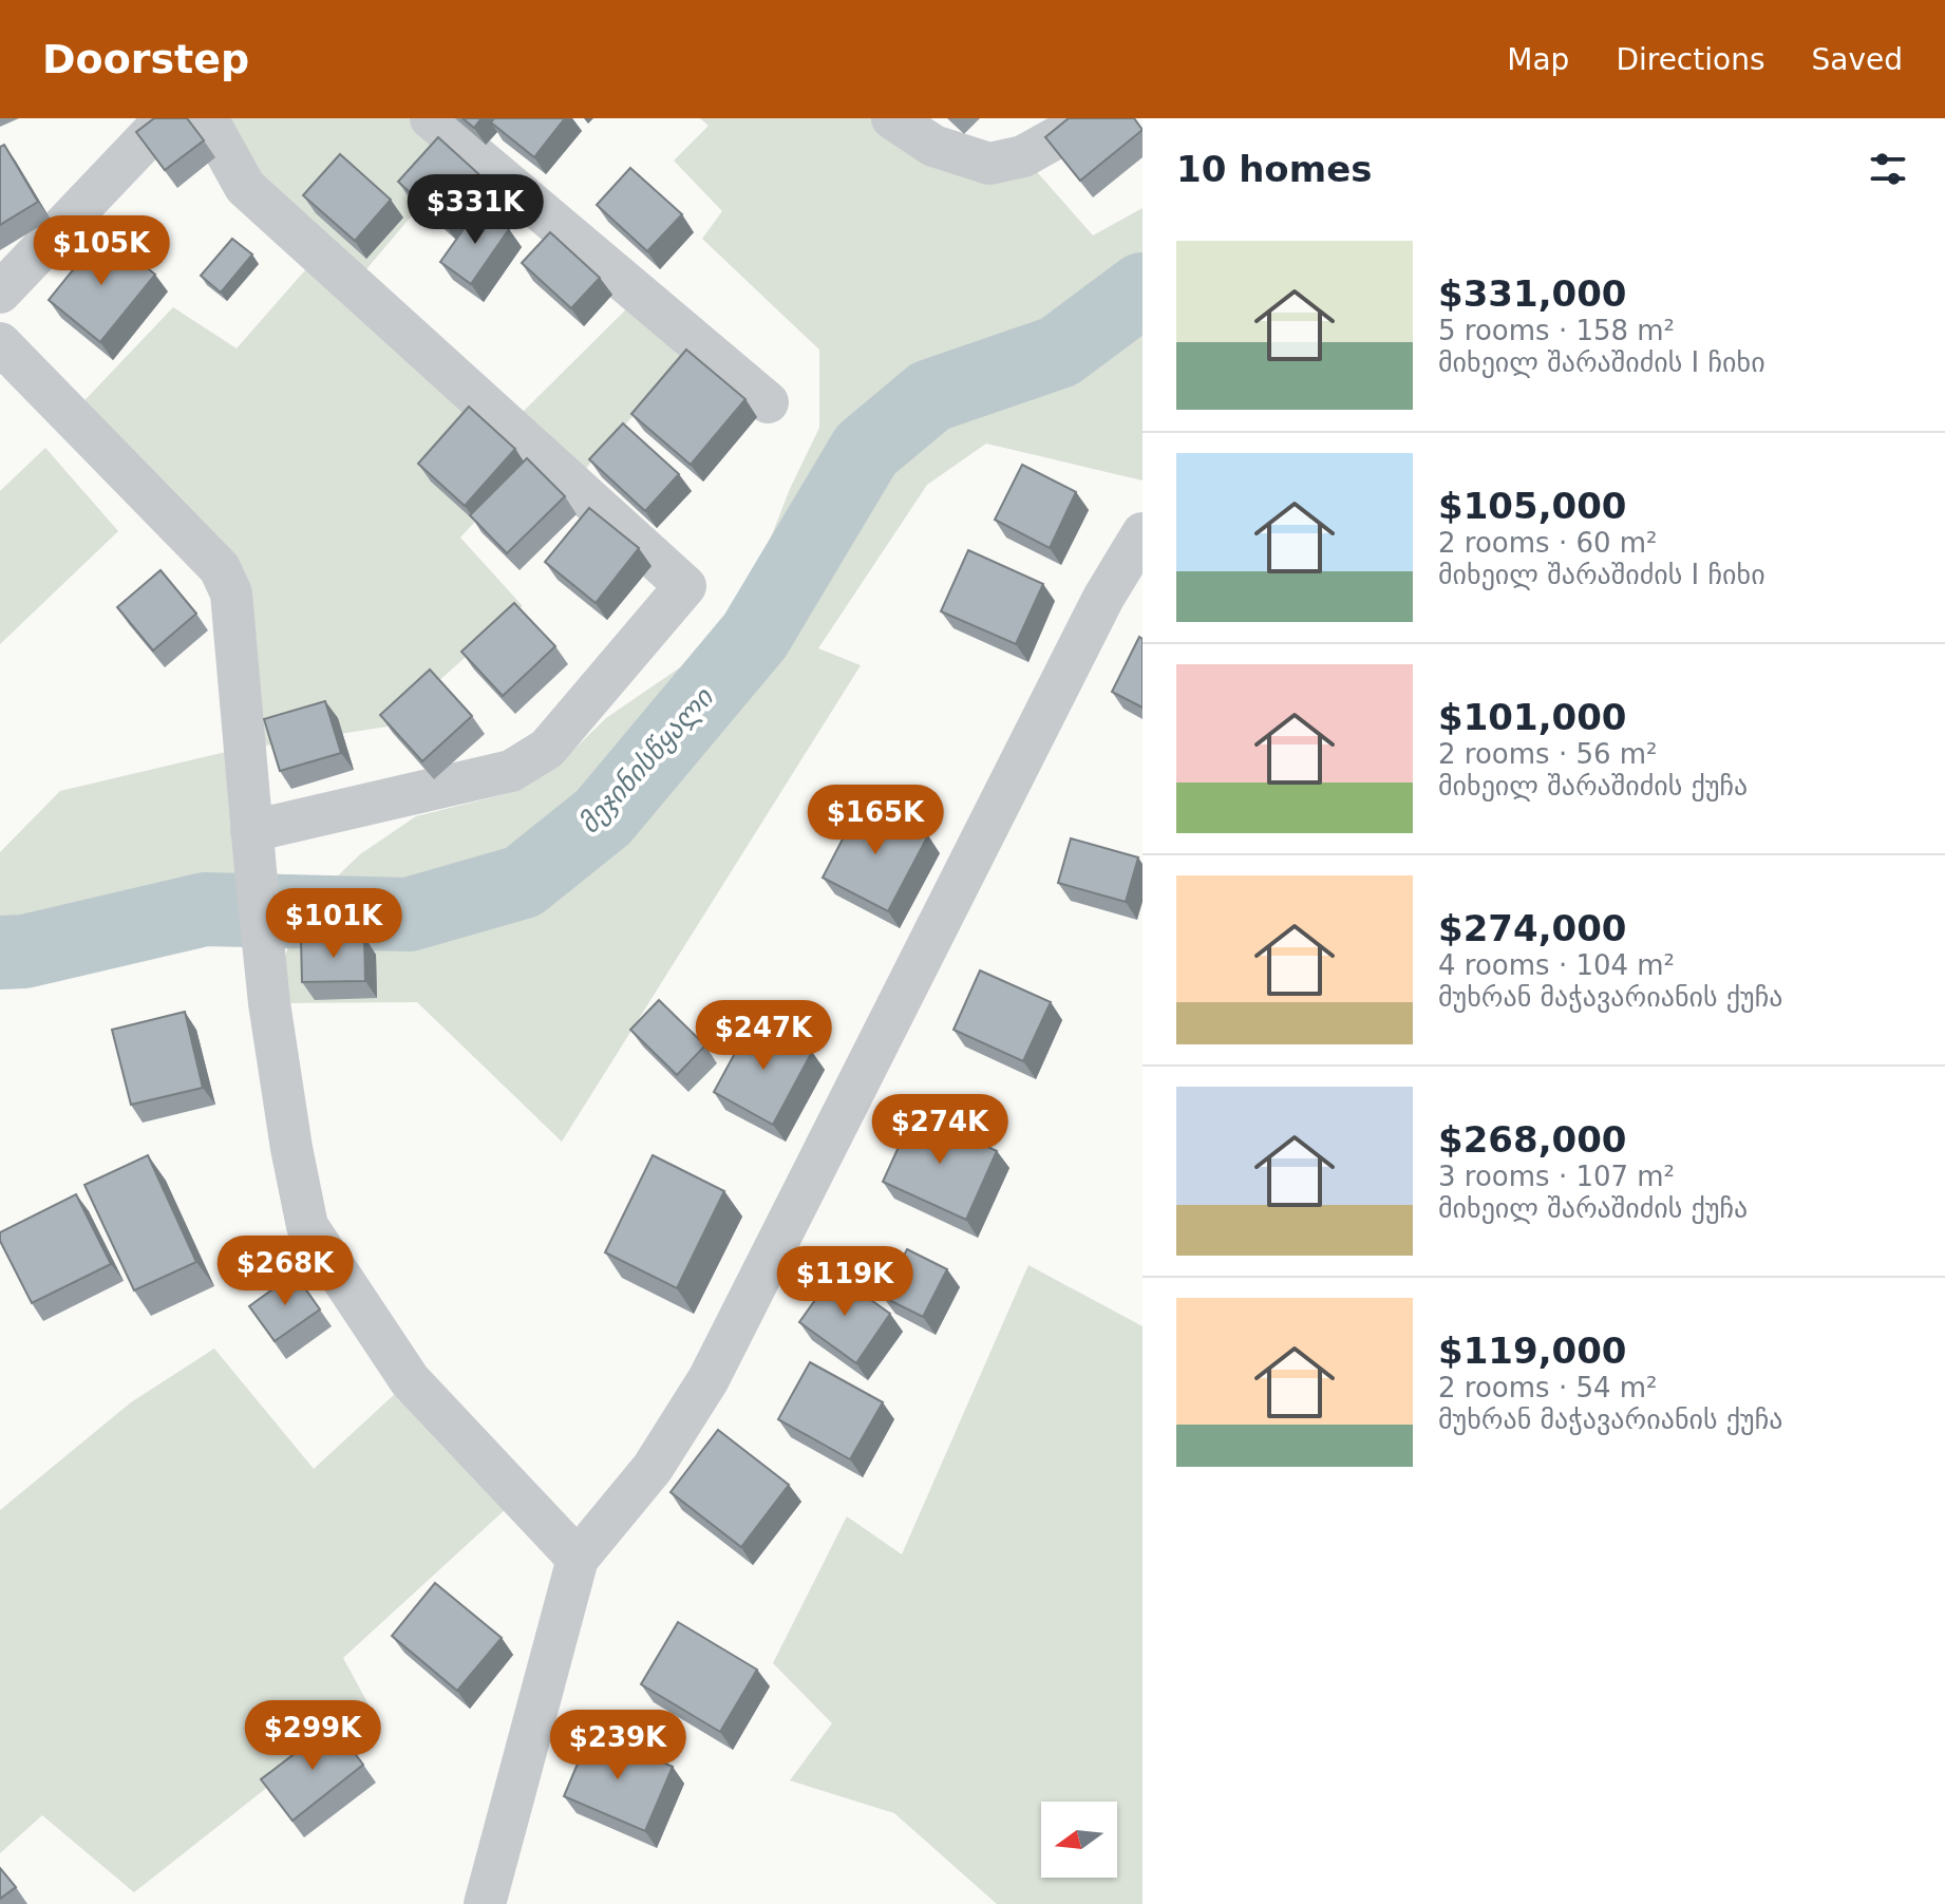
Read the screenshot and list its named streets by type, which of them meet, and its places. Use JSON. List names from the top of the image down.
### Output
{
  "water": ["მეჯინისწყალი"],
  "north": "left",
  "page": {
    "header": "Doorstep",
    "nav": ["Map", "Directions", "Saved"],
    "heading": "10 homes",
    "price": [
      "$331K",
      "$105K",
      "$165K",
      "$101K",
      "$247K",
      "$274K",
      "$268K",
      "$119K",
      "$299K",
      "$239K"
    ],
    "list": [
      {
        "name": "$331,000",
        "note": "5 rooms · 158 m² · მიხეილ შარაშიძის I ჩიხი"
      },
      {
        "name": "$105,000",
        "note": "2 rooms · 60 m² · მიხეილ შარაშიძის I ჩიხი"
      },
      {
        "name": "$101,000",
        "note": "2 rooms · 56 m² · მიხეილ შარაშიძის ქუჩა"
      },
      {
        "name": "$274,000",
        "note": "4 rooms · 104 m² · მუხრან მაჭავარიანის ქუჩა"
      },
      {
        "name": "$268,000",
        "note": "3 rooms · 107 m² · მიხეილ შარაშიძის ქუჩა"
      },
      {
        "name": "$119,000",
        "note": "2 rooms · 54 m² · მუხრან მაჭავარიანის ქუჩა"
      }
    ]
  }
}
